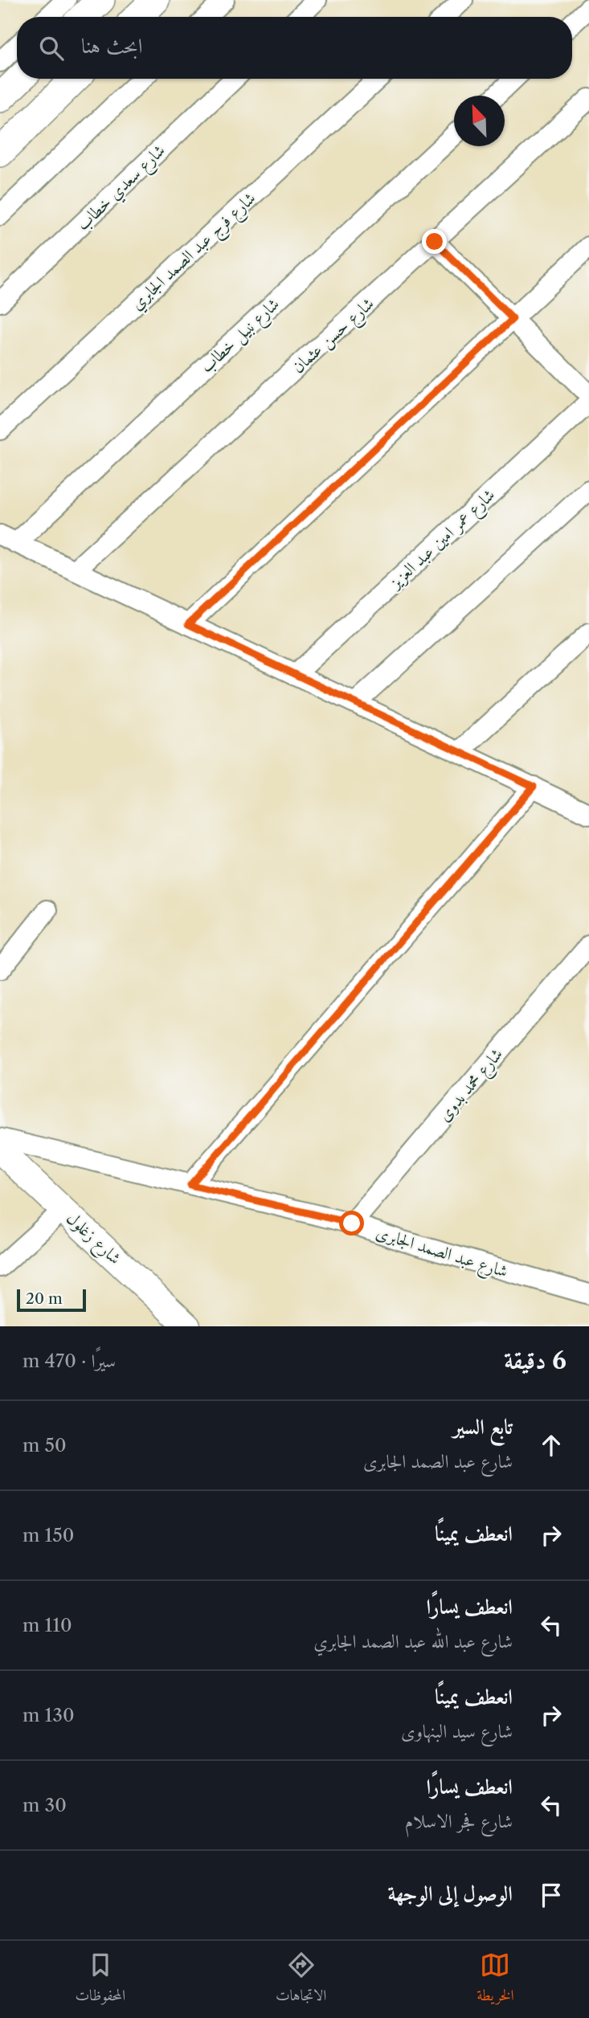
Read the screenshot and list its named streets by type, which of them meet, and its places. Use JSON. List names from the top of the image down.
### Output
{
  "streets": {
    "street": [
      "شارع سعدي خطاب",
      "شارع فرج عبد الصمد الجابري",
      "شارع نبيل خطاب",
      "شارع حسن عثمان",
      "شارع عمر امين عبد العزيز",
      "شارع محمد بدوى",
      "شارع زغلول",
      "شارع عبد الصمد الجابرى"
    ]
  },
  "crossings": [
    ["شارع محمد بدوى", "شارع عبد الصمد الجابرى"]
  ],
  "scale_bar": "20 m",
  "north": "top left",
  "page": {
    "search": "ابحث هنا",
    "scale": "20 m",
    "heading": ["6 دقيقة", "سيرًا · 470 m"],
    "list": [
      ["تابع السير", "شارع عبد الصمد الجابرى", "50 m"],
      ["انعطف يمينًا", "150 m"],
      ["انعطف يسارًا", "شارع عبد الله عبد الصمد الجابري", "110 m"],
      ["انعطف يمينًا", "شارع سيد البنهاوى", "130 m"],
      ["انعطف يسارًا", "شارع فجر الاسلام", "30 m"],
      "الوصول إلى الوجهة"
    ],
    "nav": ["الخريطة", "الاتجاهات", "المحفوظات"]
  }
}
